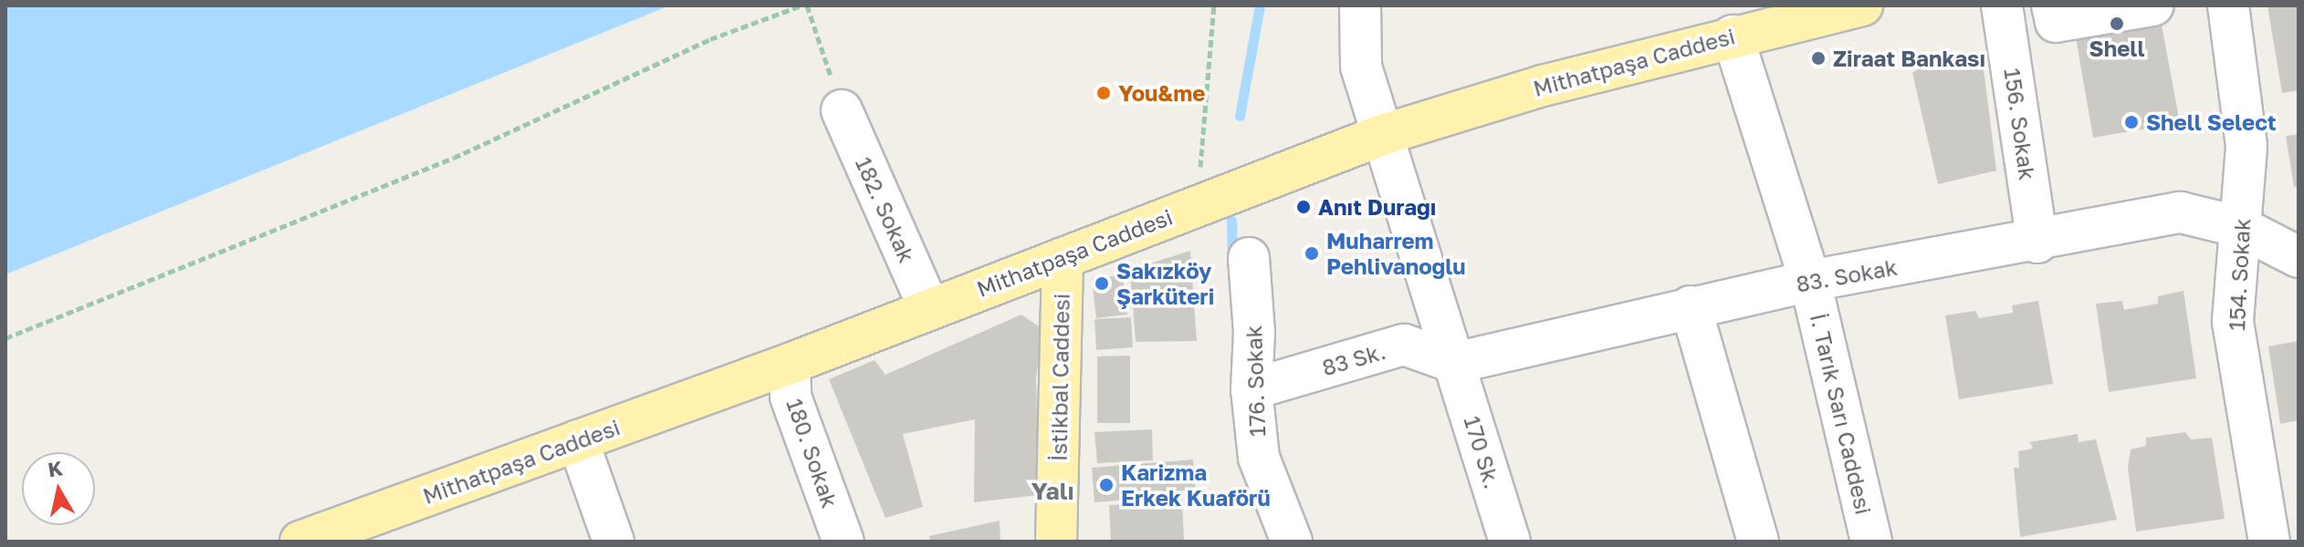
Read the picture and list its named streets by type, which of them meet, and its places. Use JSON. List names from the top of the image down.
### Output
{
  "streets": {
    "main road": ["Mithatpaşa Caddesi", "İstikbal Caddesi"],
    "street": [
      "156. Sokak",
      "182. Sokak",
      "154. Sokak",
      "83. Sokak",
      "83 Sk.",
      "176. Sokak",
      "İ. Tarık Sarı Caddesi",
      "170 Sk.",
      "180. Sokak"
    ]
  },
  "crossings": [
    ["Mithatpaşa Caddesi", "182. Sokak"],
    ["Mithatpaşa Caddesi", "İstikbal Caddesi"],
    ["Mithatpaşa Caddesi", "İ. Tarık Sarı Caddesi"],
    ["Mithatpaşa Caddesi", "170 Sk."],
    ["Mithatpaşa Caddesi", "180. Sokak"],
    ["156. Sokak", "83. Sokak"],
    ["154. Sokak", "83. Sokak"],
    ["83. Sokak", "83 Sk."],
    ["83. Sokak", "İ. Tarık Sarı Caddesi"],
    ["83. Sokak", "170 Sk."],
    ["83 Sk.", "176. Sokak"],
    ["83 Sk.", "170 Sk."]
  ],
  "districts": ["Yalı"],
  "places": [
    "Shell",
    "Ziraat Bankası",
    "You&me",
    "Shell Select",
    "Anıt Durağı",
    "Muharrem Pehlivanoğlu",
    "Sakızköy Şarküteri",
    "Karizma Erkek Kuaförü"
  ],
  "north": "top"
}
